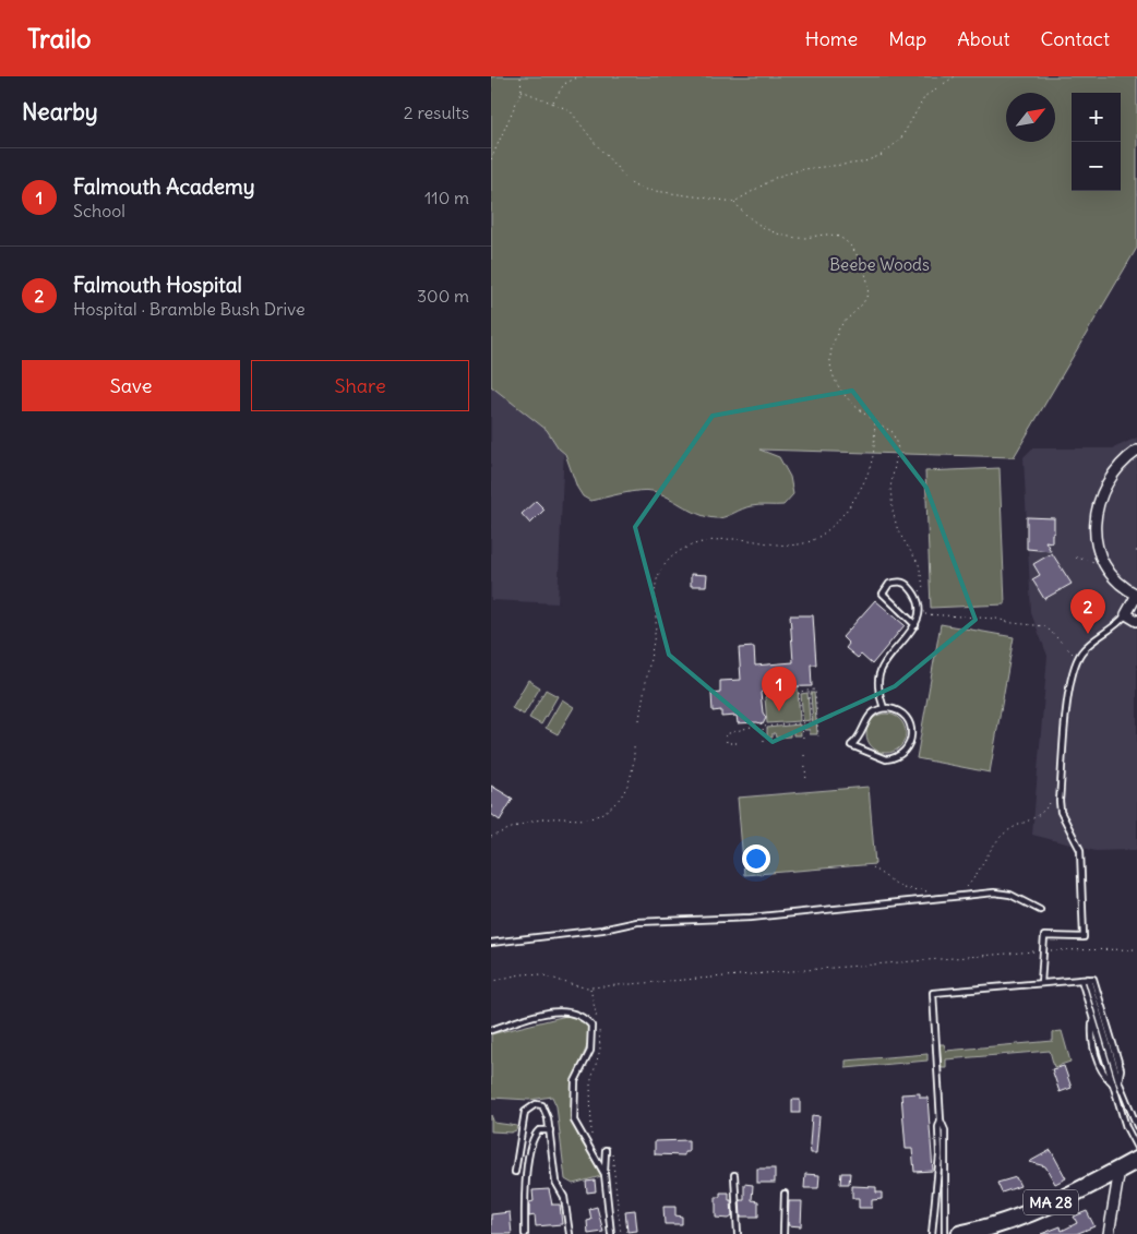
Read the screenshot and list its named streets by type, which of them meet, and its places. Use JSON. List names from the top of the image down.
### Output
{
  "streets": {
    "highway": ["MA 28"]
  },
  "parks": ["Beebe Woods"],
  "north": "top right",
  "page": {
    "header": "Trailo",
    "nav": [
      "Home",
      "Map",
      "About",
      "Contact"
    ],
    "heading": ["Nearby", "2 results"],
    "map_buttons": ["+", "−"],
    "list": [
      {
        "mark": "1",
        "name": "Falmouth Academy",
        "note": "School",
        "value": "110 m"
      },
      {
        "mark": "2",
        "name": "Falmouth Hospital",
        "note": "Hospital · Bramble Bush Drive",
        "value": "300 m"
      }
    ],
    "buttons": ["Save", "Share"],
    "pins": ["2", "1"]
  }
}
